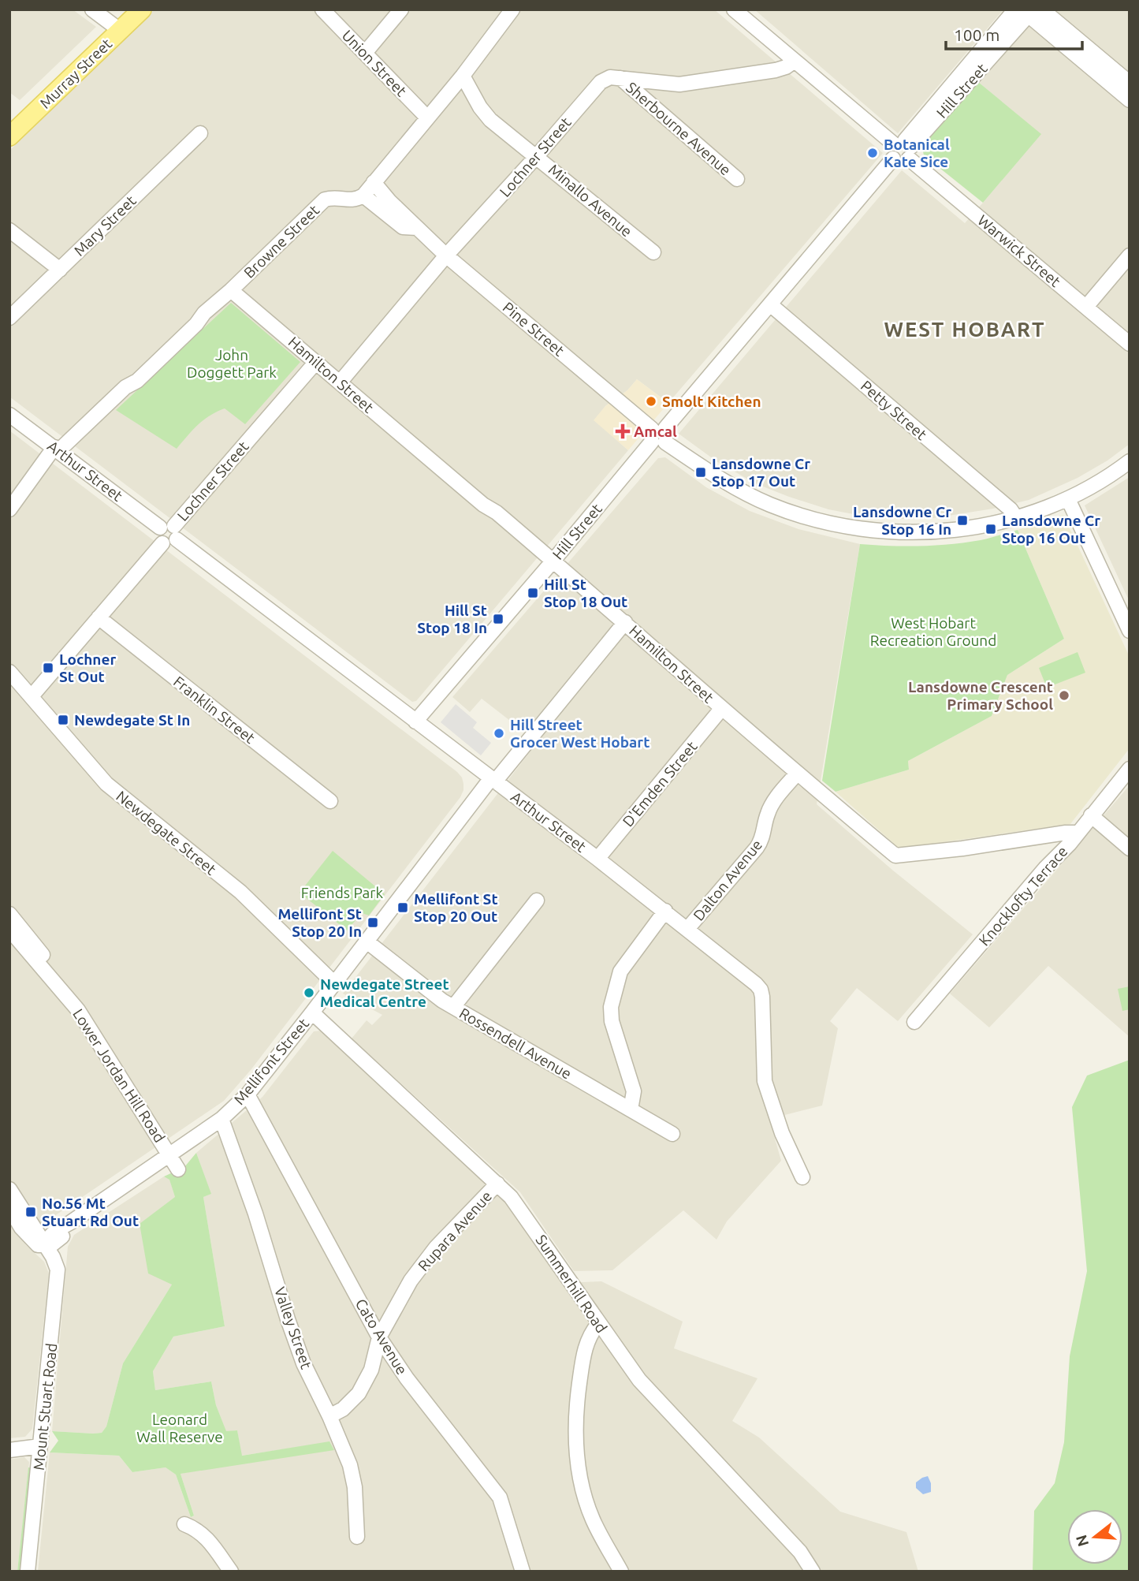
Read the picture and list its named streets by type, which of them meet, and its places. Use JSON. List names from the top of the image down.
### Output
{
  "streets": {
    "main road": ["Murray Street"],
    "street": [
      "Union Street",
      "Hill Street",
      "Sherbourne Avenue",
      "Lochner Street",
      "Minallo Avenue",
      "Mary Street",
      "Browne Street",
      "Warwick Street",
      "Pine Street",
      "Hamilton Street",
      "Petty Street",
      "Arthur Street",
      "Franklin Street",
      "D'Emden Street",
      "Newdegate Street",
      "Dalton Avenue",
      "Knocklofty Terrace",
      "Rossendell Avenue",
      "Mellifont Street",
      "Lower Jordan Hill Road",
      "Rupara Avenue",
      "Summerhill Road",
      "Valley Street",
      "Cato Avenue",
      "Mount Stuart Road"
    ]
  },
  "crossings": [
    ["Hill Street", "Warwick Street"],
    ["Hill Street", "Pine Street"],
    ["Hill Street", "Hamilton Street"],
    ["Hill Street", "Petty Street"],
    ["Hill Street", "Arthur Street"],
    ["Sherbourne Avenue", "Lochner Street"],
    ["Lochner Street", "Minallo Avenue"],
    ["Lochner Street", "Warwick Street"],
    ["Lochner Street", "Pine Street"],
    ["Lochner Street", "Hamilton Street"],
    ["Lochner Street", "Arthur Street"],
    ["Browne Street", "Pine Street"],
    ["Browne Street", "Hamilton Street"],
    ["Browne Street", "Arthur Street"],
    ["Pine Street", "Petty Street"],
    ["Hamilton Street", "D'Emden Street"],
    ["Hamilton Street", "Dalton Avenue"],
    ["Hamilton Street", "Knocklofty Terrace"],
    ["Hamilton Street", "Mellifont Street"],
    ["Arthur Street", "D'Emden Street"],
    ["Arthur Street", "Dalton Avenue"],
    ["Arthur Street", "Mellifont Street"],
    ["Newdegate Street", "Mellifont Street"],
    ["Rossendell Avenue", "Mellifont Street"],
    ["Mellifont Street", "Lower Jordan Hill Road"],
    ["Mellifont Street", "Summerhill Road"],
    ["Mellifont Street", "Valley Street"],
    ["Mellifont Street", "Cato Avenue"],
    ["Mellifont Street", "Mount Stuart Road"],
    ["Rupara Avenue", "Summerhill Road"],
    ["Rupara Avenue", "Valley Street"],
    ["Rupara Avenue", "Cato Avenue"]
  ],
  "districts": ["WEST HOBART"],
  "parks": [
    "John Doggett Park",
    "West Hobart Recreation Ground",
    "Friends Park",
    "Leonard Wall Reserve"
  ],
  "places": {
    "other": [
      "Botanical Kate Sice",
      "Smolt Kitchen",
      "Lansdowne Crescent Primary School",
      "Hill Street Grocer West Hobart",
      "Newdegate Street Medical Centre"
    ],
    "health": ["Amcal"],
    "transit": [
      "Lansdowne Cr Stop 17 Out",
      "Lansdowne Cr Stop 16 In",
      "Lansdowne Cr Stop 16 Out",
      "Hill St Stop 18 Out",
      "Hill St Stop 18 In",
      "Lochner St Out",
      "Newdegate St In",
      "Mellifont St Stop 20 Out",
      "Mellifont St Stop 20 In",
      "No.56 Mt Stuart Rd Out"
    ]
  },
  "scale_bar": "100 m",
  "north": "left"
}
